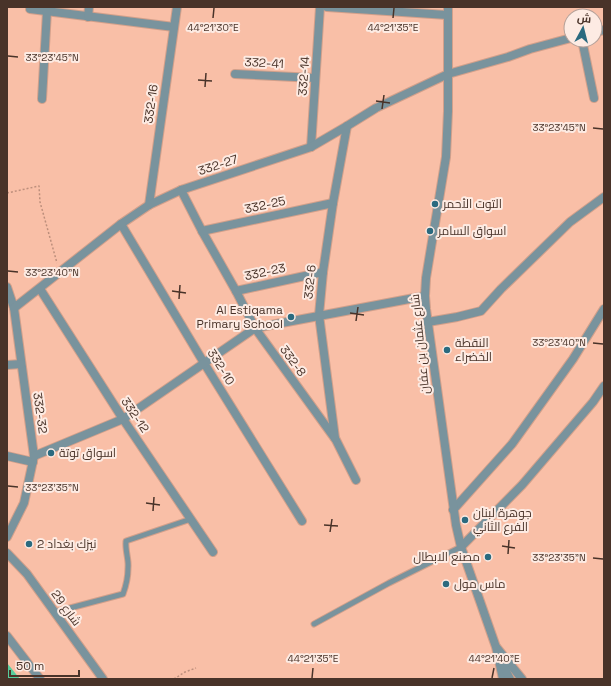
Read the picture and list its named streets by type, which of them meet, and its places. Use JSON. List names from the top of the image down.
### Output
{
  "streets": {
    "street": [
      "332-41",
      "332-14",
      "332-16",
      "332-27",
      "332-25",
      "332-23",
      "332-6",
      "شارع عثمان بن عفان",
      "332-8",
      "332-10",
      "332-32",
      "332-12",
      "شارع 29"
    ]
  },
  "crossings": [
    ["332-41", "332-14"],
    ["332-14", "332-27"],
    ["332-16", "332-27"],
    ["332-27", "332-6"],
    ["332-27", "شارع عثمان بن عفان"],
    ["332-27", "332-8"],
    ["332-27", "332-10"],
    ["332-27", "332-32"],
    ["332-27", "332-12"],
    ["332-25", "332-6"],
    ["332-25", "332-8"],
    ["332-23", "332-6"],
    ["332-23", "332-8"],
    ["332-6", "332-8"]
  ],
  "places": [
    "التوت الأحمر",
    "اسواق السامر",
    "Al Estiqama Primary School",
    "النقطة الخضراء",
    "اسواق توتة",
    "جوهرة لبنان الفرع الثاني",
    "نيزك بغداد 2",
    "مصنع الابطال",
    "ماس مول"
  ],
  "scale_bar": "50 m",
  "north": "top",
  "coordinates": [
    "44°21'30\"E",
    "44°21'35\"E",
    "33°23'45\"N",
    "33°23'40\"N",
    "33°23'35\"N",
    "44°21'40\"E"
  ]
}
